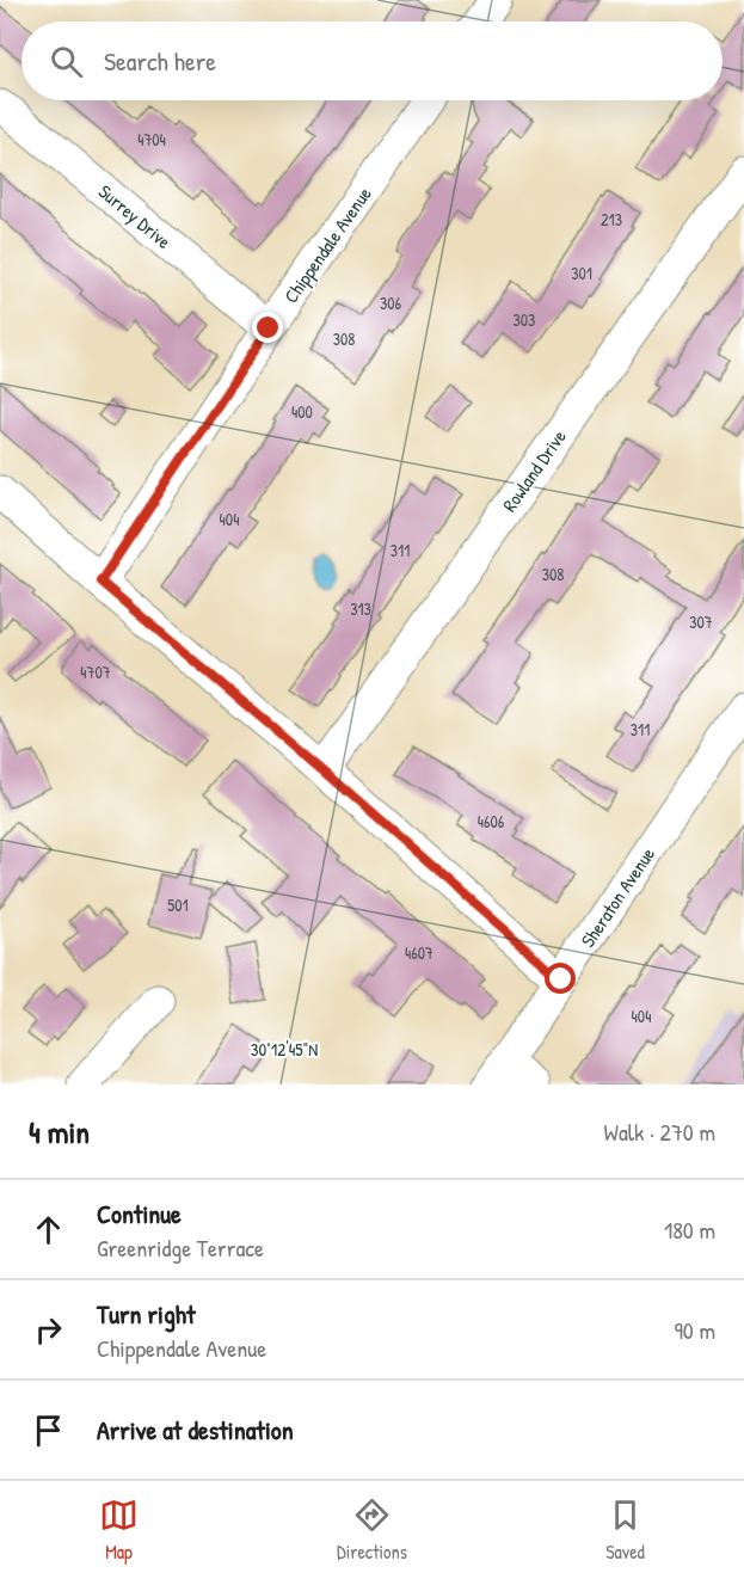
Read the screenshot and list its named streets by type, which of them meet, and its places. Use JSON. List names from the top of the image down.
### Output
{
  "streets": {
    "street": [
      "Surrey Drive",
      "Chippendale Avenue",
      "Rowland Drive",
      "Sheraton Avenue"
    ]
  },
  "crossings": [
    ["Surrey Drive", "Chippendale Avenue"]
  ],
  "house_numbers": [
    "4704",
    "213",
    "301",
    "306",
    "303",
    "308",
    "400",
    "404",
    "311",
    "308",
    "313",
    "307",
    "4707",
    "311",
    "4606",
    "501",
    "4607",
    "404"
  ],
  "page": {
    "search": "Search here",
    "heading": ["4 min", "Walk · 270 m"],
    "list": [
      ["Continue", "Greenridge Terrace", "180 m"],
      ["Turn right", "Chippendale Avenue", "90 m"],
      "Arrive at destination"
    ],
    "nav": ["Map", "Directions", "Saved"]
  },
  "coordinates": ["30°12'45\"N"]
}
